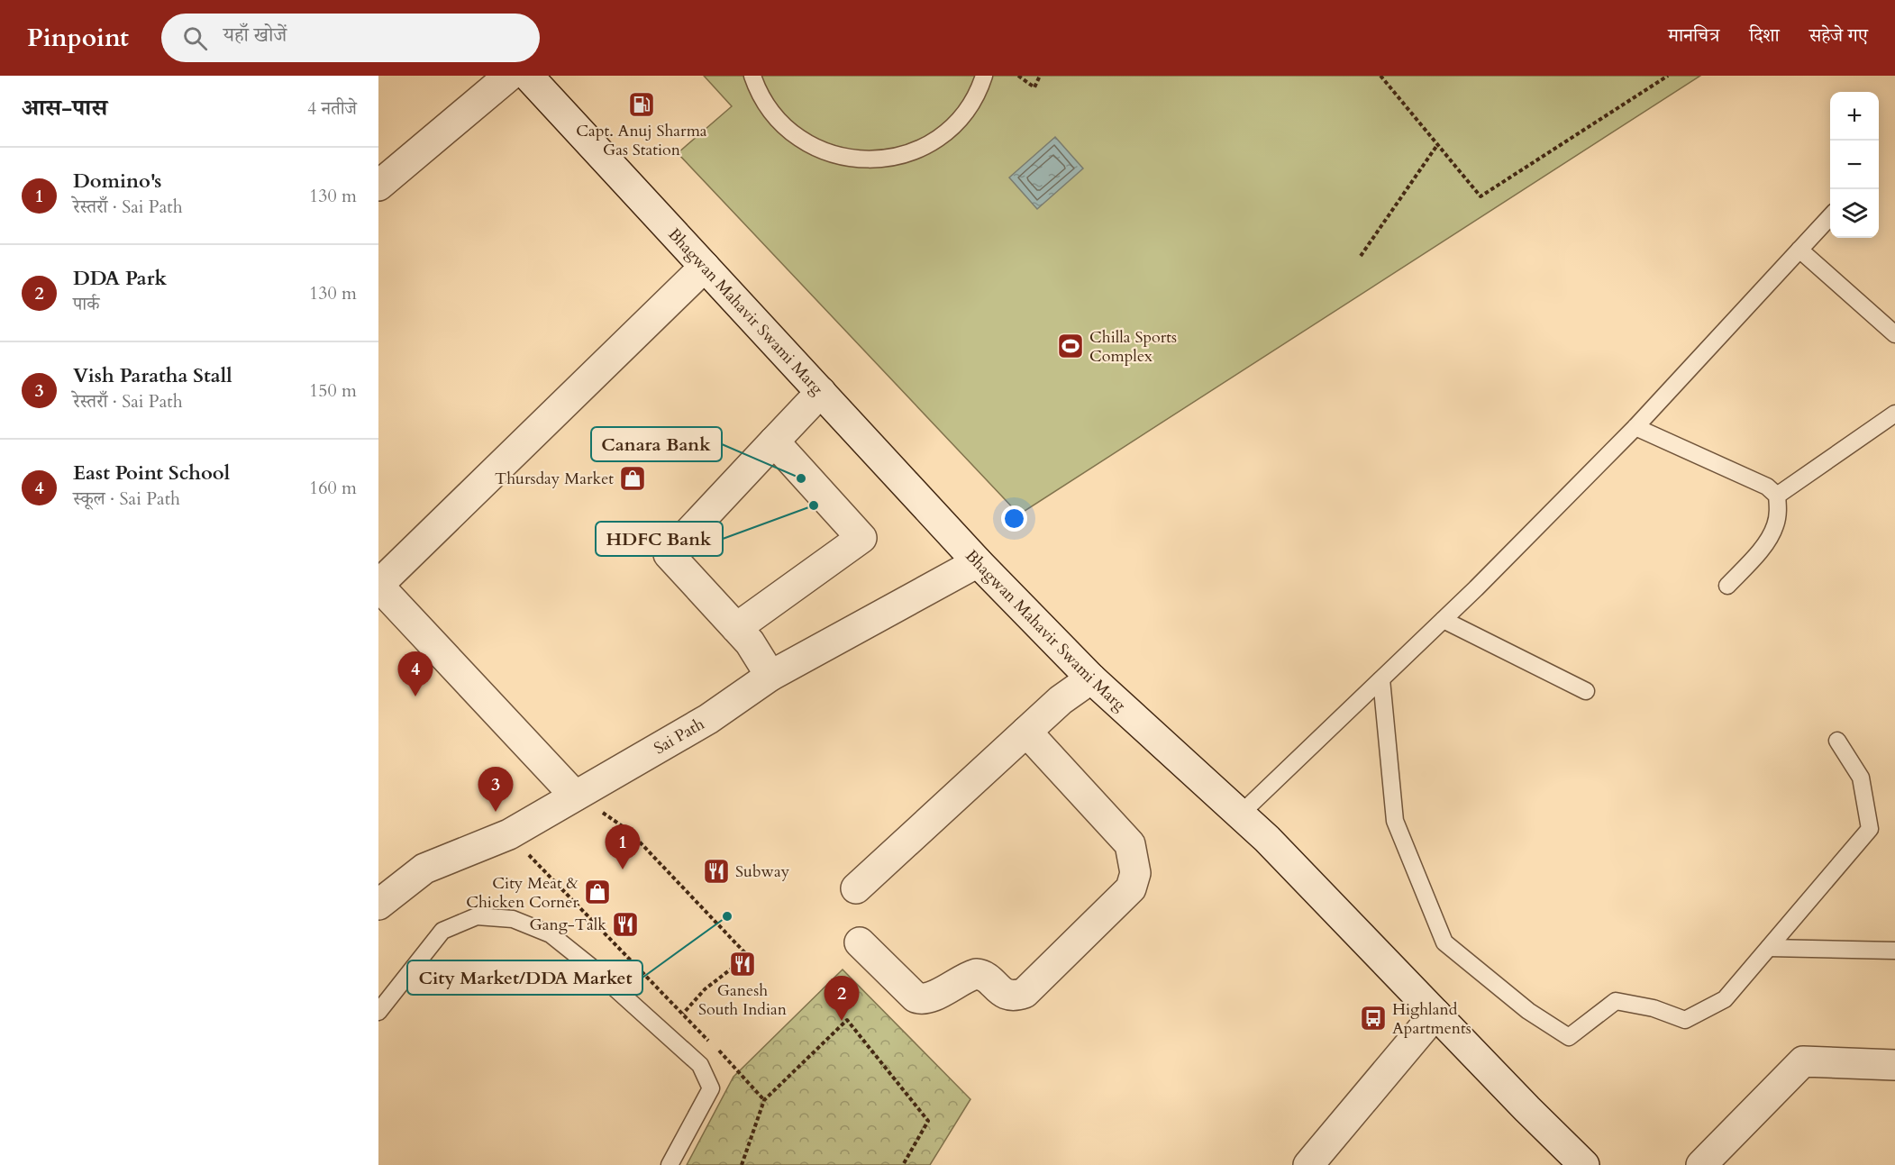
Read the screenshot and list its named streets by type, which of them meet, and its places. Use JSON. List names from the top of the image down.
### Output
{
  "streets": {
    "street": ["Bhagwan Mahavir Swami Marg", "Sai Path"]
  },
  "crossings": [
    ["Bhagwan Mahavir Swami Marg", "Sai Path"]
  ],
  "places": {
    "fuel station": ["Capt. Anuj Sharma Gas Station"],
    "sports": ["Chilla Sports Complex"],
    "shop": ["Thursday Market", "City Meat & Chicken Corner"],
    "other": ["Canara Bank", "HDFC Bank", "City Market/DDA Market"],
    "restaurant": ["Subway", "Gang-Talk", "Ganesh South Indian"],
    "bus stop": ["Highland Apartments"]
  },
  "page": {
    "header": "Pinpoint",
    "search": "यहाँ खोजें",
    "nav": ["मानचित्र", "दिशा", "सहेजे गए"],
    "heading": ["आस-पास", "4 नतीजे"],
    "map_buttons": ["+", "−"],
    "list": [
      {
        "mark": "1",
        "name": "Domino's",
        "note": "रेस्तराँ · Sai Path",
        "value": "130 m"
      },
      {
        "mark": "2",
        "name": "DDA Park",
        "note": "पार्क",
        "value": "130 m"
      },
      {
        "mark": "3",
        "name": "Vish Paratha Stall",
        "note": "रेस्तराँ · Sai Path",
        "value": "150 m"
      },
      {
        "mark": "4",
        "name": "East Point School",
        "note": "स्कूल · Sai Path",
        "value": "160 m"
      }
    ],
    "pins": [
      "4",
      "3",
      "1",
      "2"
    ]
  }
}
